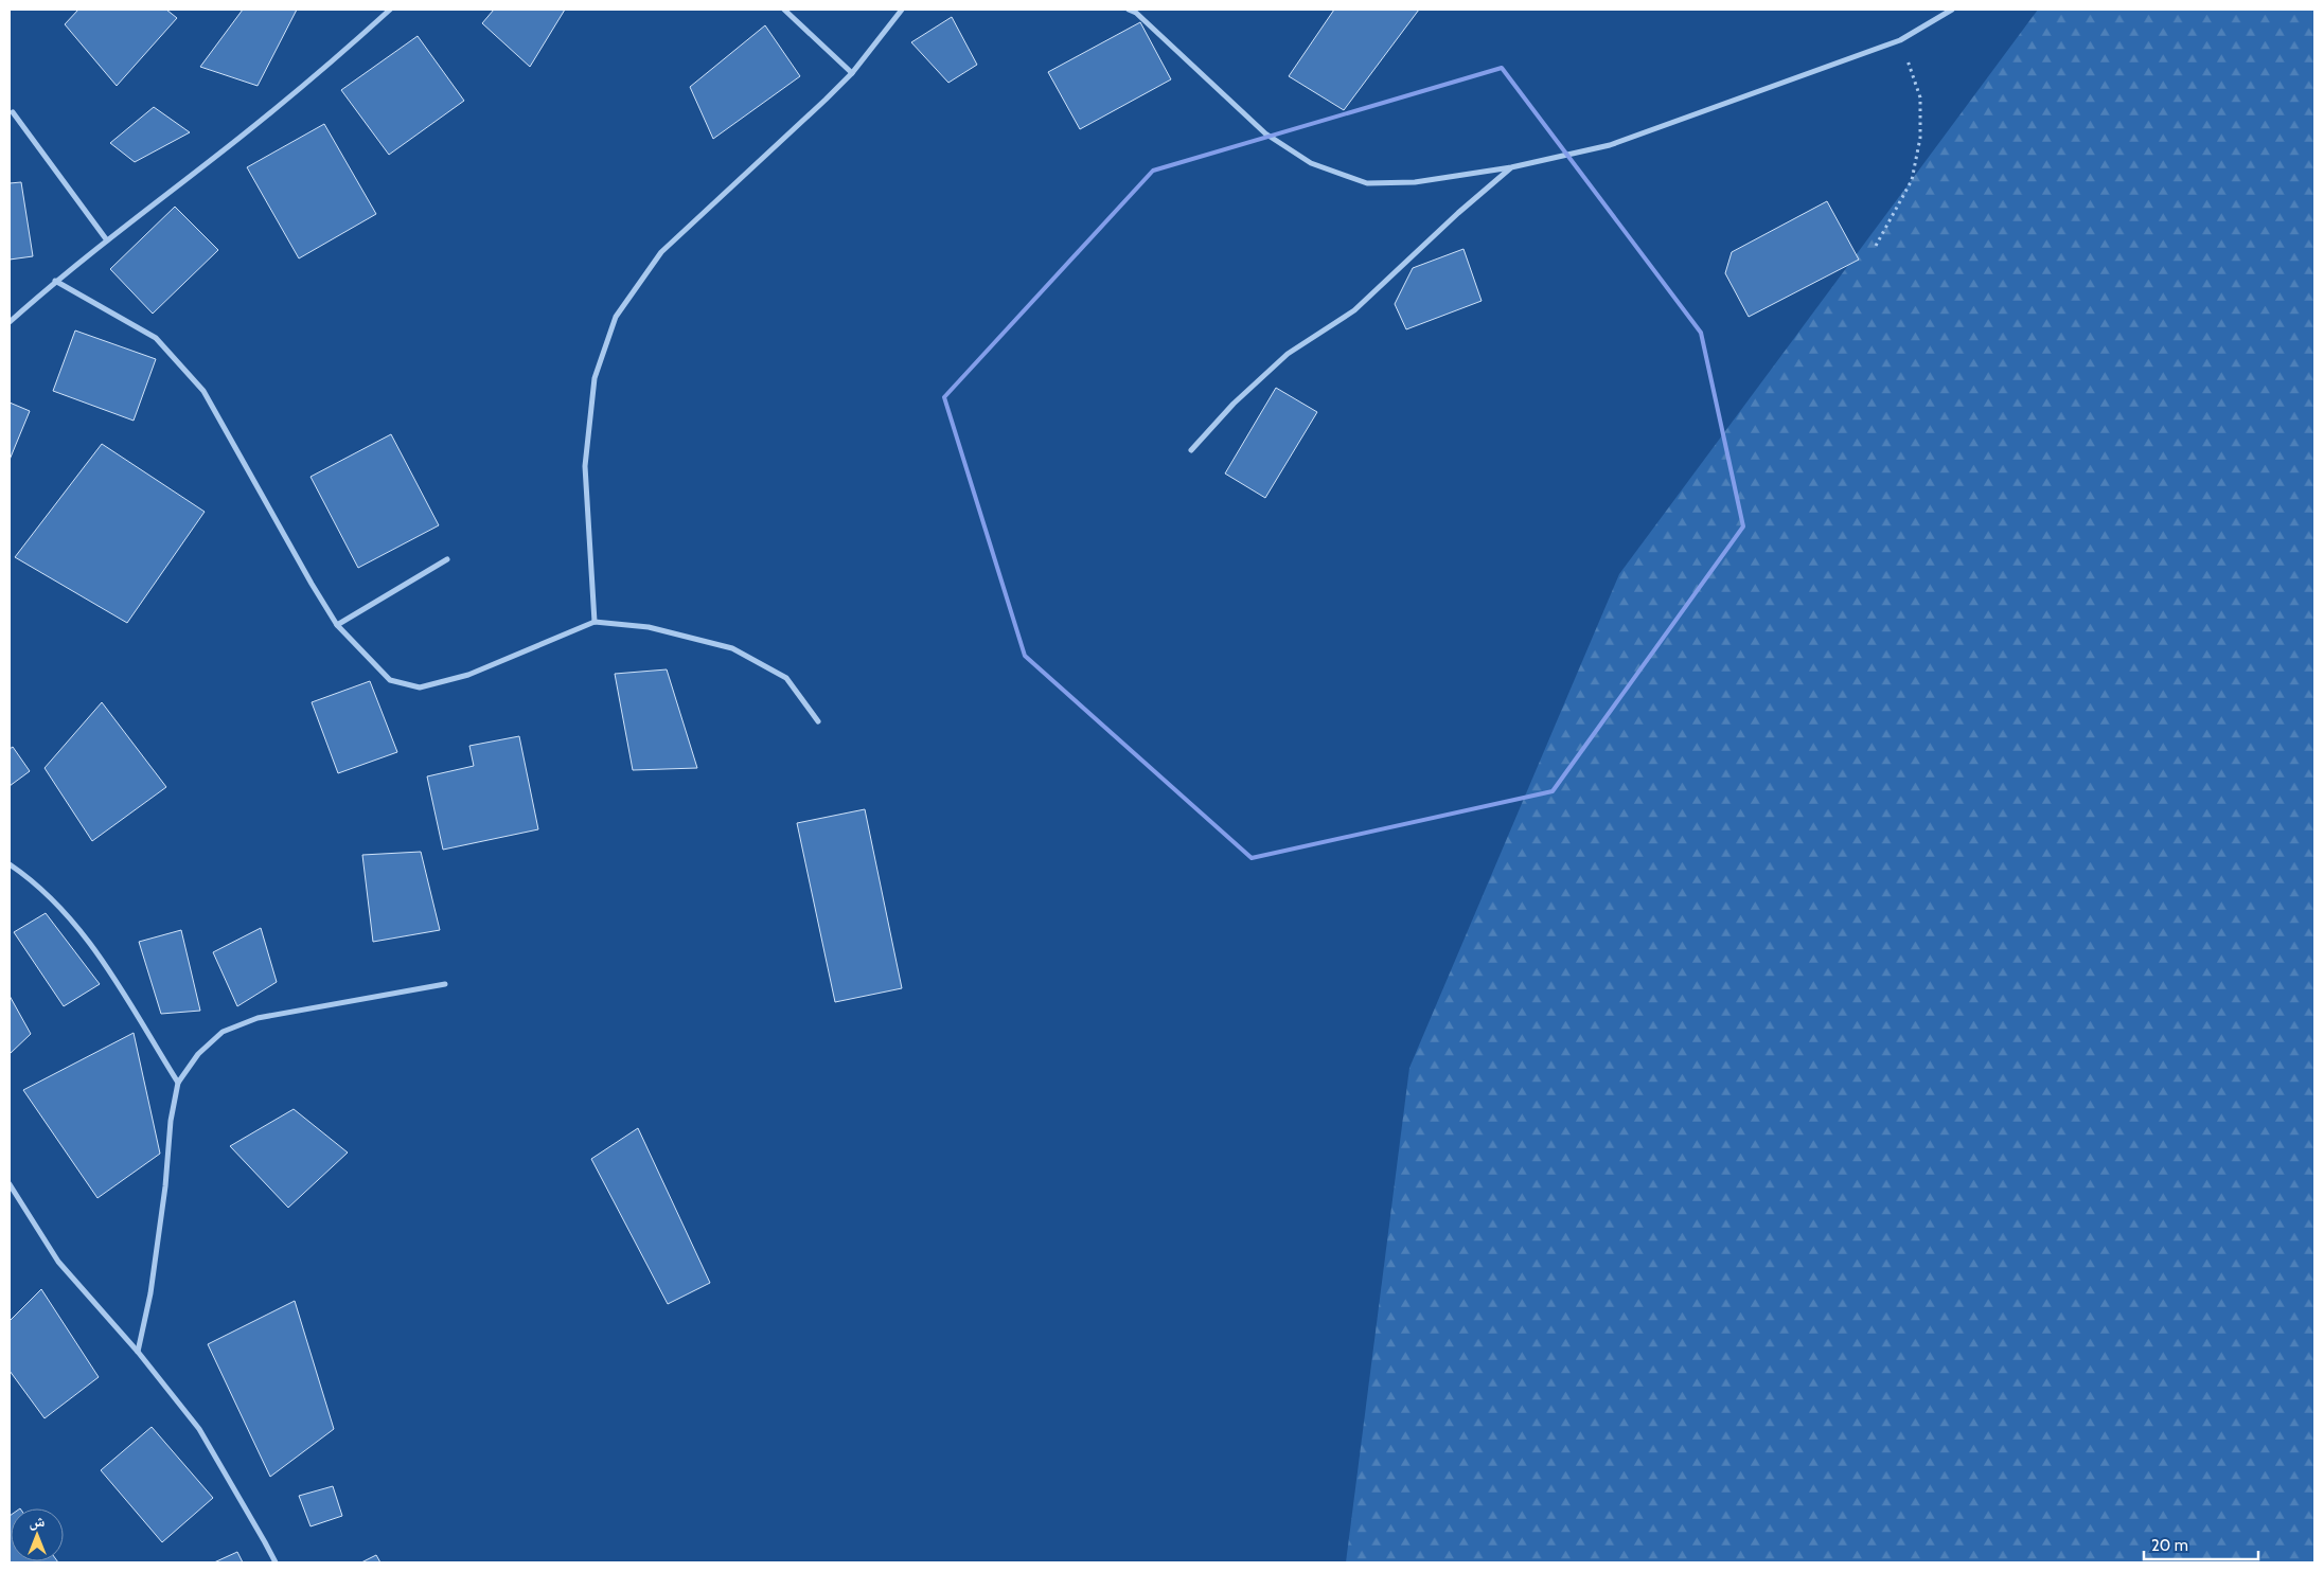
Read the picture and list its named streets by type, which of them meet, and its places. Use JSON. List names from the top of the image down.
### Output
{
  "scale_bar": "20 m",
  "north": "top"
}
